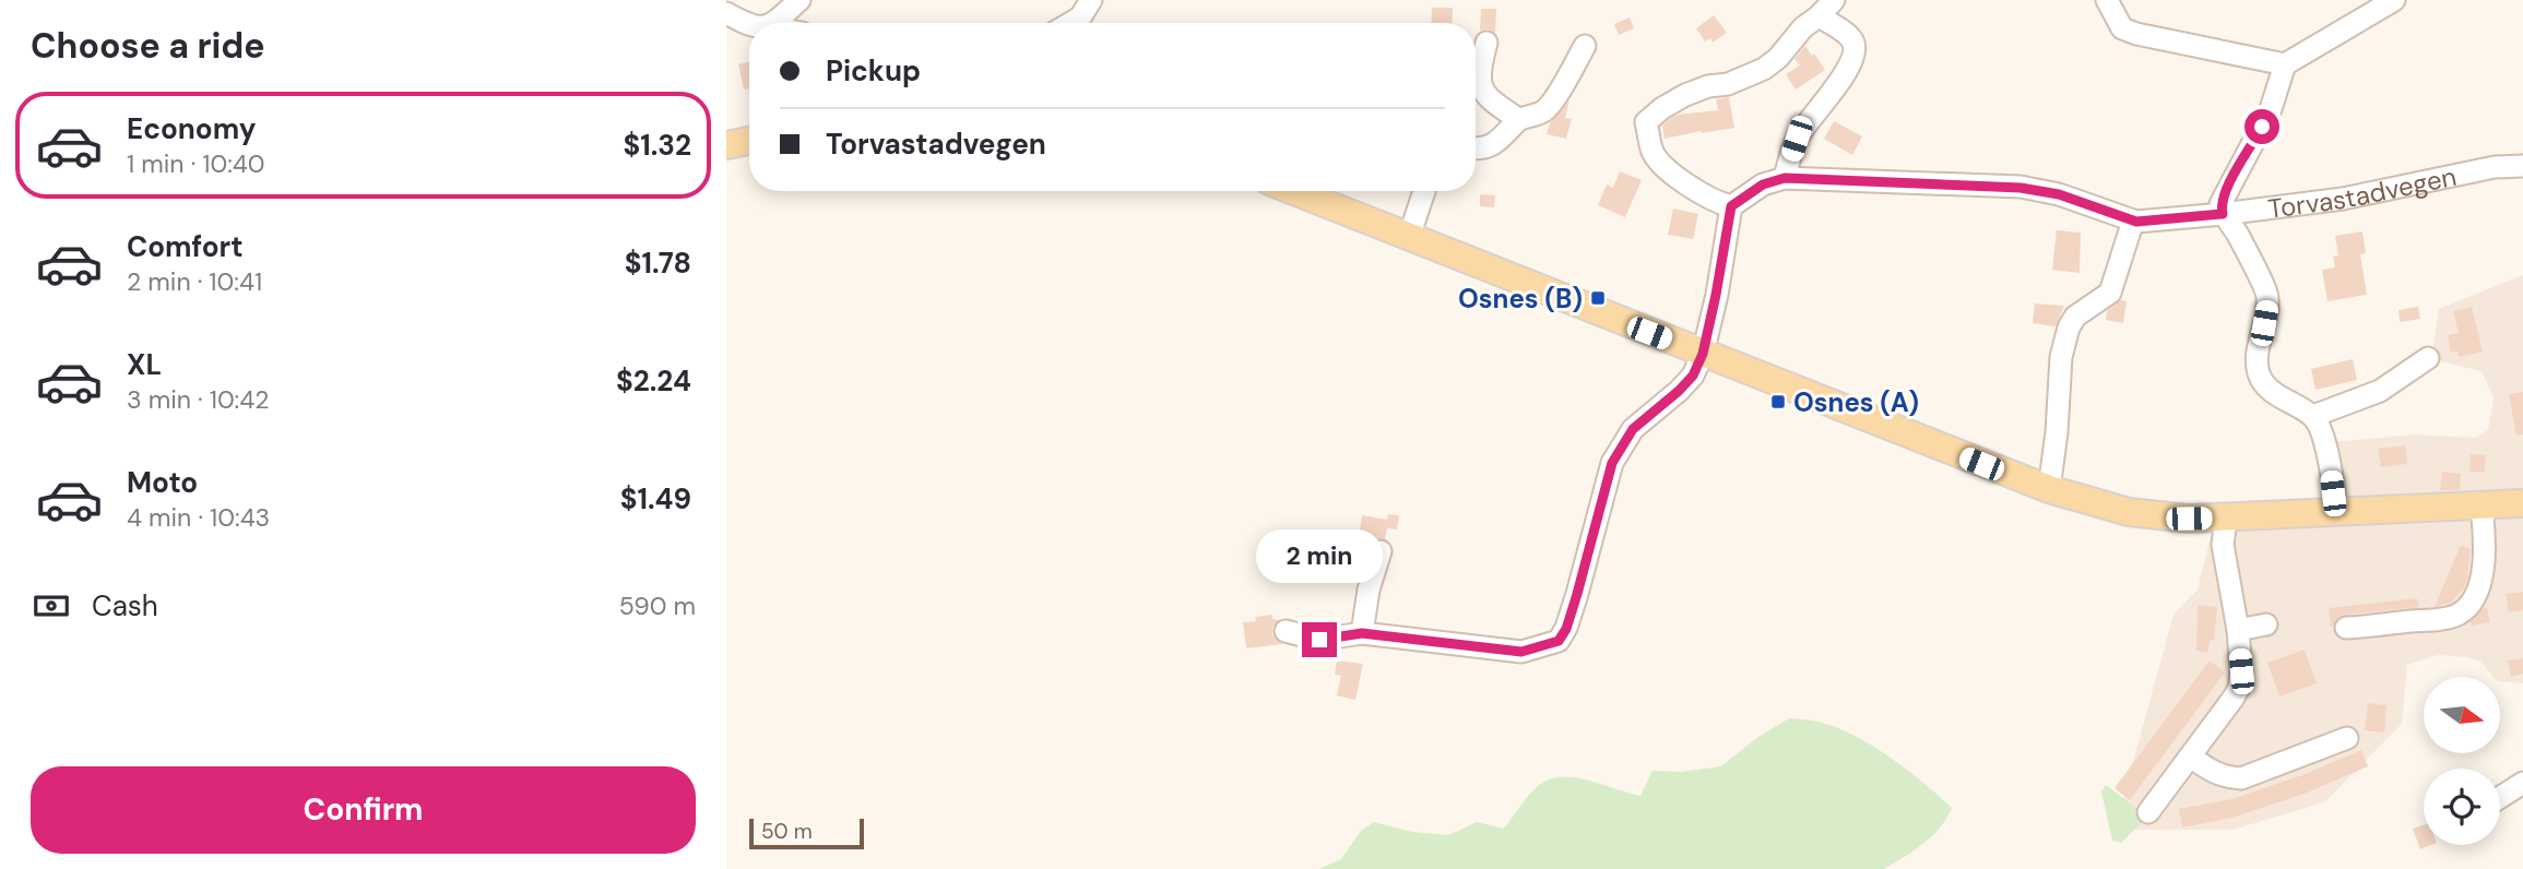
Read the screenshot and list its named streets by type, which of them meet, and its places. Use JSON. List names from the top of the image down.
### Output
{
  "streets": {
    "lane": ["Torvastadvegen"]
  },
  "places": {
    "transit": ["Osnes (B)", "Osnes (A)"]
  },
  "scale_bar": "50 m",
  "north": "right",
  "page": {
    "heading": "Choose a ride",
    "banner": ["Pickup", "Torvastadvegen"],
    "list": [
      {
        "name": "Economy",
        "note": "1 min · 10:40",
        "value": "$1.32"
      },
      {
        "name": "Comfort",
        "note": "2 min · 10:41",
        "value": "$1.78"
      },
      {
        "name": "XL",
        "note": "3 min · 10:42",
        "value": "$2.24"
      },
      {
        "name": "Moto",
        "note": "4 min · 10:43",
        "value": "$1.49"
      }
    ],
    "bubble": "2 min",
    "pay": ["Cash", "590 m"],
    "buttons": "Confirm",
    "scale": "50 m"
  }
}
